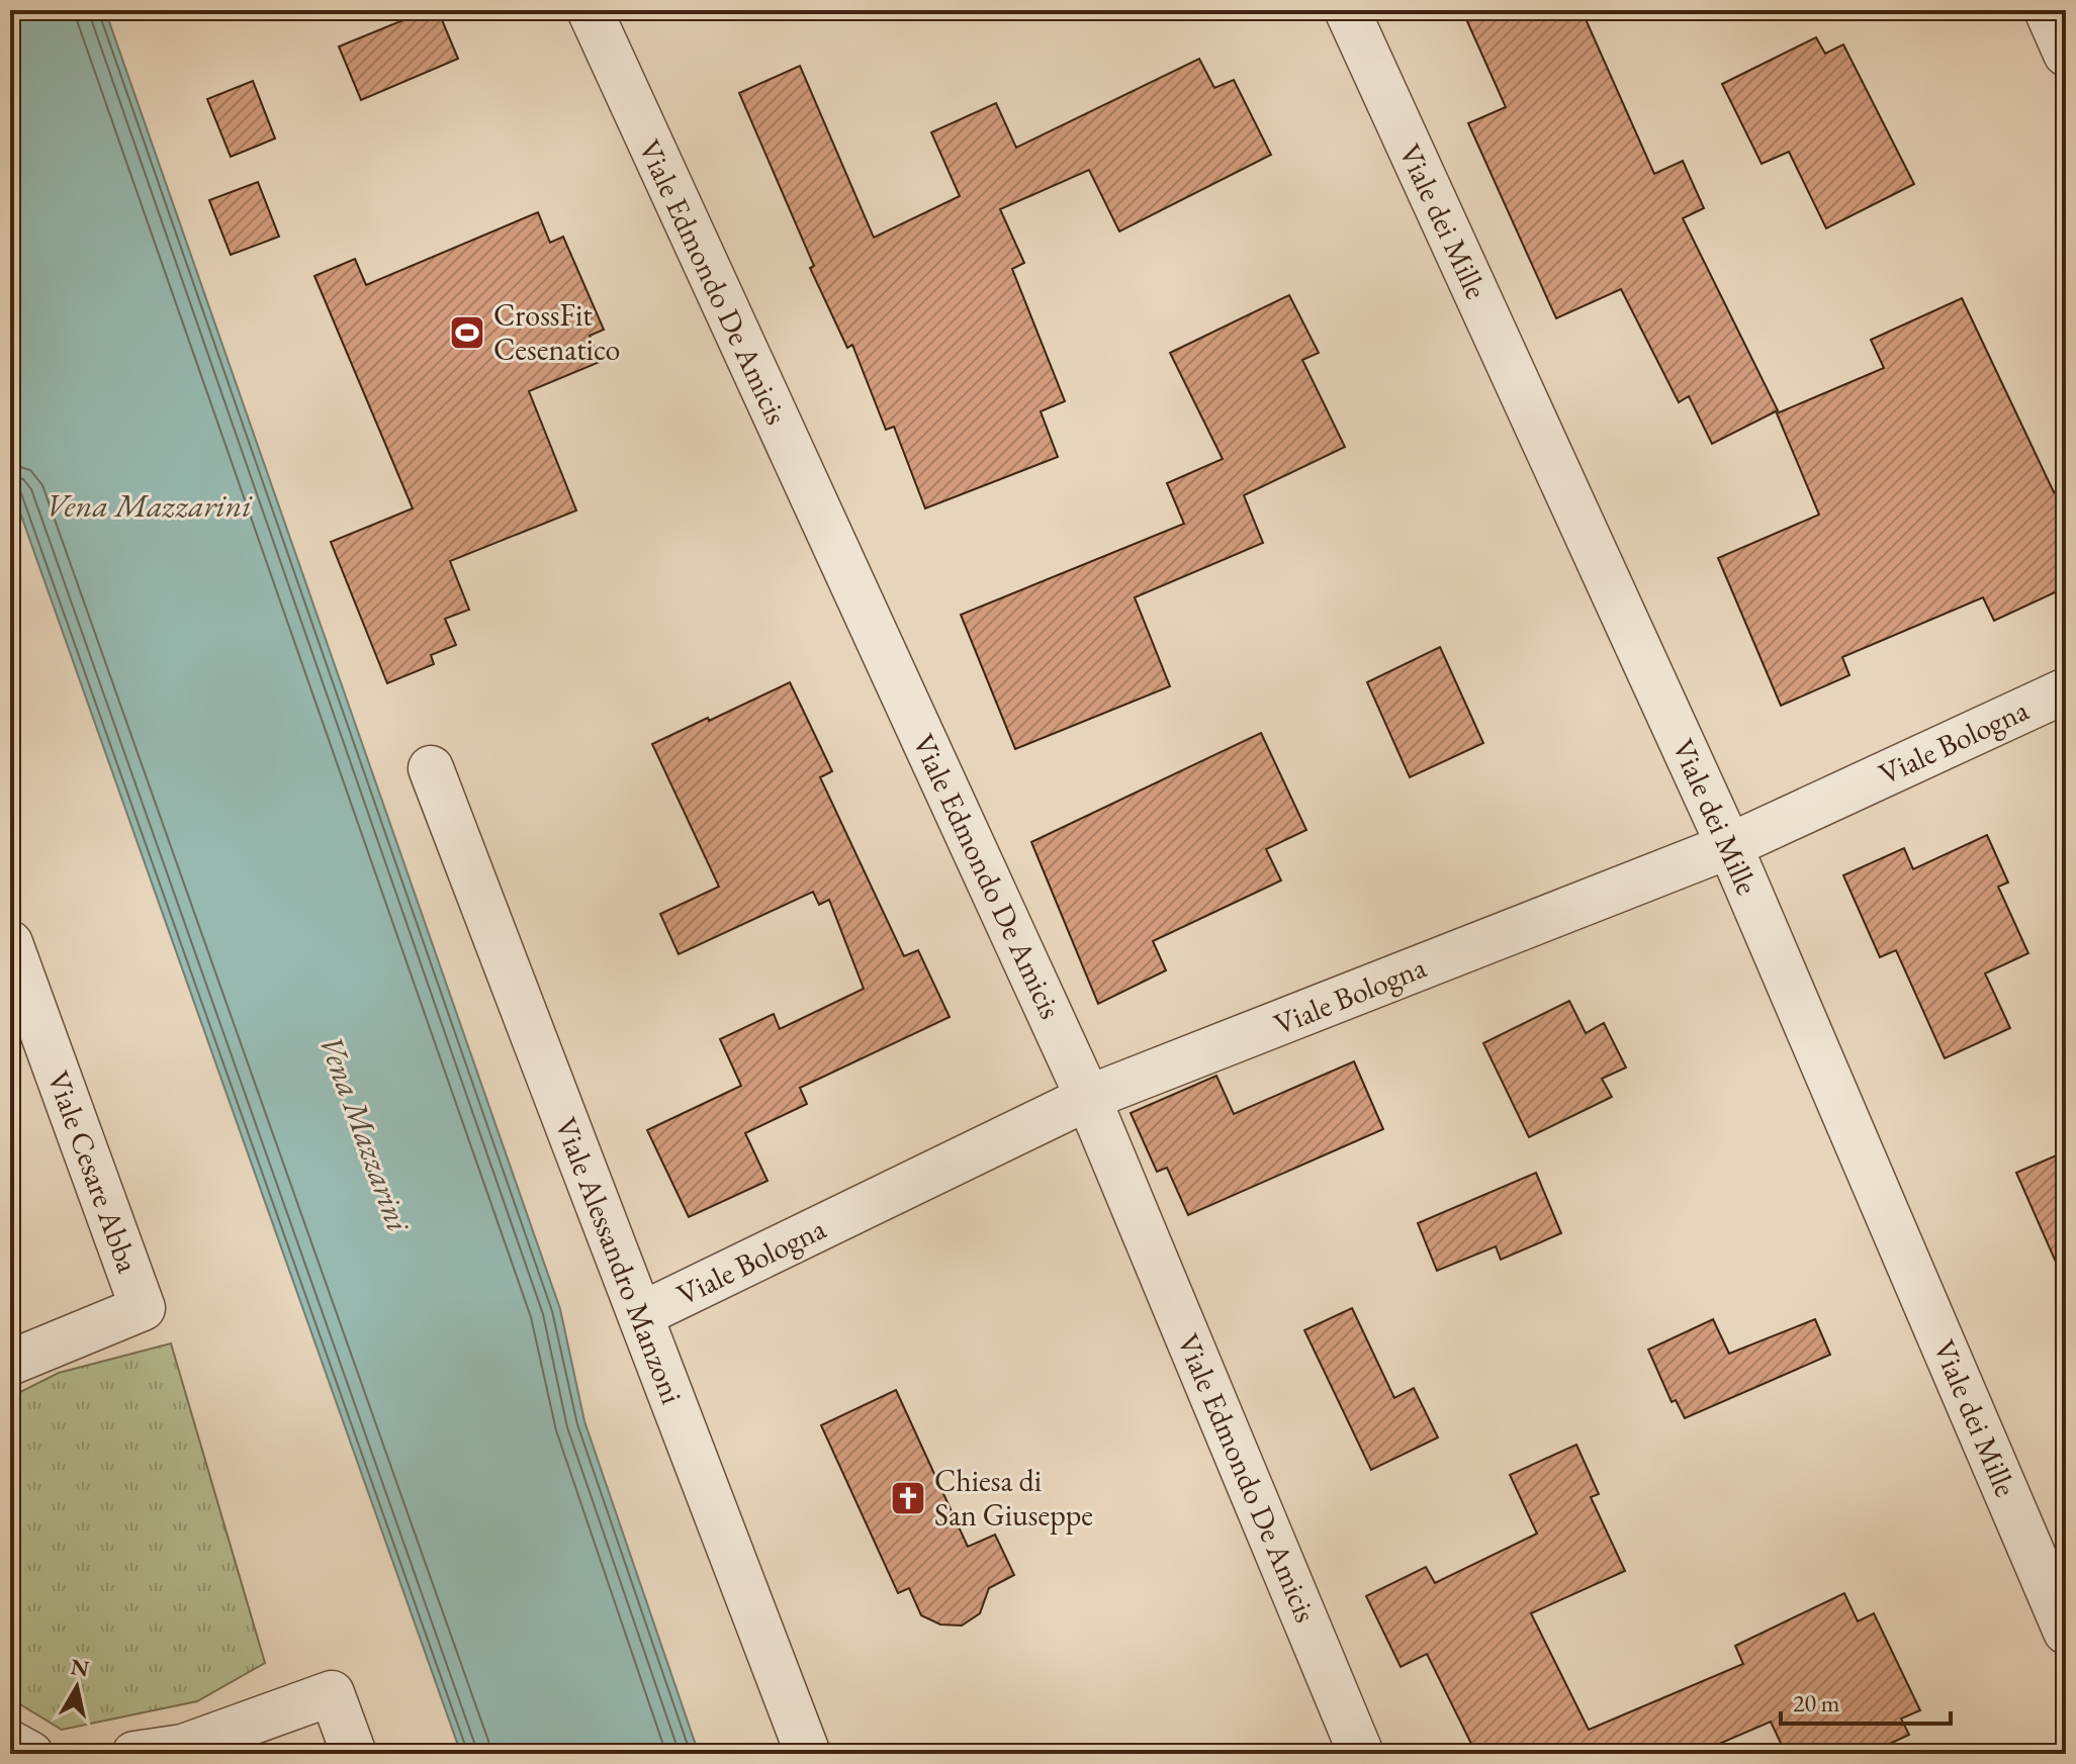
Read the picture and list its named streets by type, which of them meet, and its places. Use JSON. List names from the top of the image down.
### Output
{
  "streets": {
    "street": [
      "Viale dei Mille",
      "Viale Edmondo De Amicis",
      "Viale Bologna",
      "Viale Cesare Abba",
      "Viale Alessandro Manzoni"
    ]
  },
  "crossings": [
    ["Viale dei Mille", "Viale Bologna"],
    ["Viale Edmondo De Amicis", "Viale Bologna"],
    ["Viale Bologna", "Viale Alessandro Manzoni"]
  ],
  "water": ["Vena Mazzarini"],
  "places": {
    "sports": ["CrossFit Cesenatico"],
    "church": ["Chiesa di San Giuseppe"]
  },
  "scale_bar": "20 m",
  "north": "top"
}
